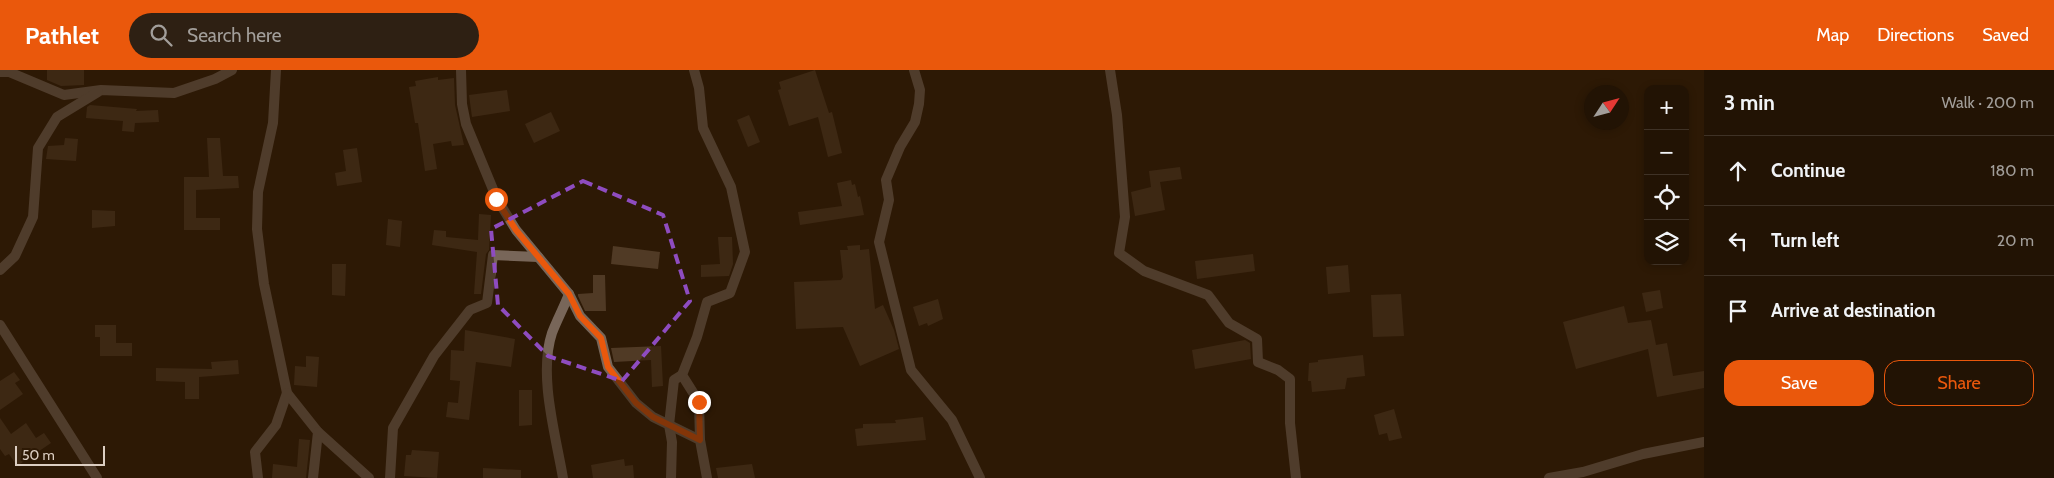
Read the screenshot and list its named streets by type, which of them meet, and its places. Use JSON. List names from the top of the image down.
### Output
{
  "scale_bar": "50 m",
  "north": "top right",
  "page": {
    "header": "Pathlet",
    "search": "Search here",
    "nav": ["Map", "Directions", "Saved"],
    "heading": ["3 min", "Walk · 200 m"],
    "map_buttons": ["+", "−"],
    "list": [
      ["Continue", "180 m"],
      ["Turn left", "20 m"],
      "Arrive at destination"
    ],
    "buttons": ["Save", "Share"],
    "scale": "50 m"
  }
}
